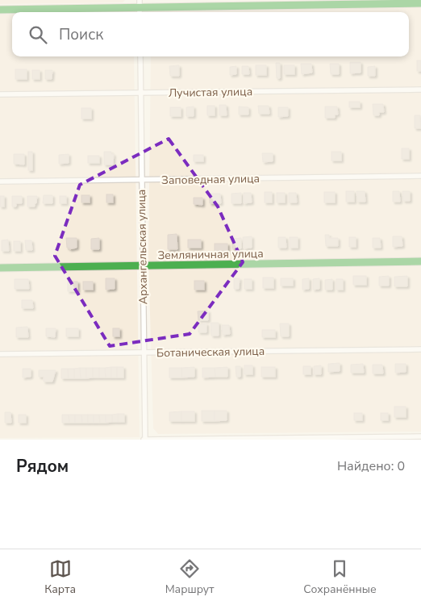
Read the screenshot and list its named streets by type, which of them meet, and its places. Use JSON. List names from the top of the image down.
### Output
{
  "streets": {
    "street": [
      "Лучистая улица",
      "Заповедная улица",
      "Архангельская улица",
      "Земляничная улица",
      "Ботаническая улица"
    ]
  },
  "crossings": [
    ["Лучистая улица", "Архангельская улица"],
    ["Заповедная улица", "Архангельская улица"],
    ["Архангельская улица", "Земляничная улица"],
    ["Архангельская улица", "Ботаническая улица"]
  ],
  "page": {
    "search": "Поиск",
    "heading": ["Рядом", "Найдено: 0"],
    "nav": ["Карта", "Маршрут", "Сохранённые"]
  }
}
